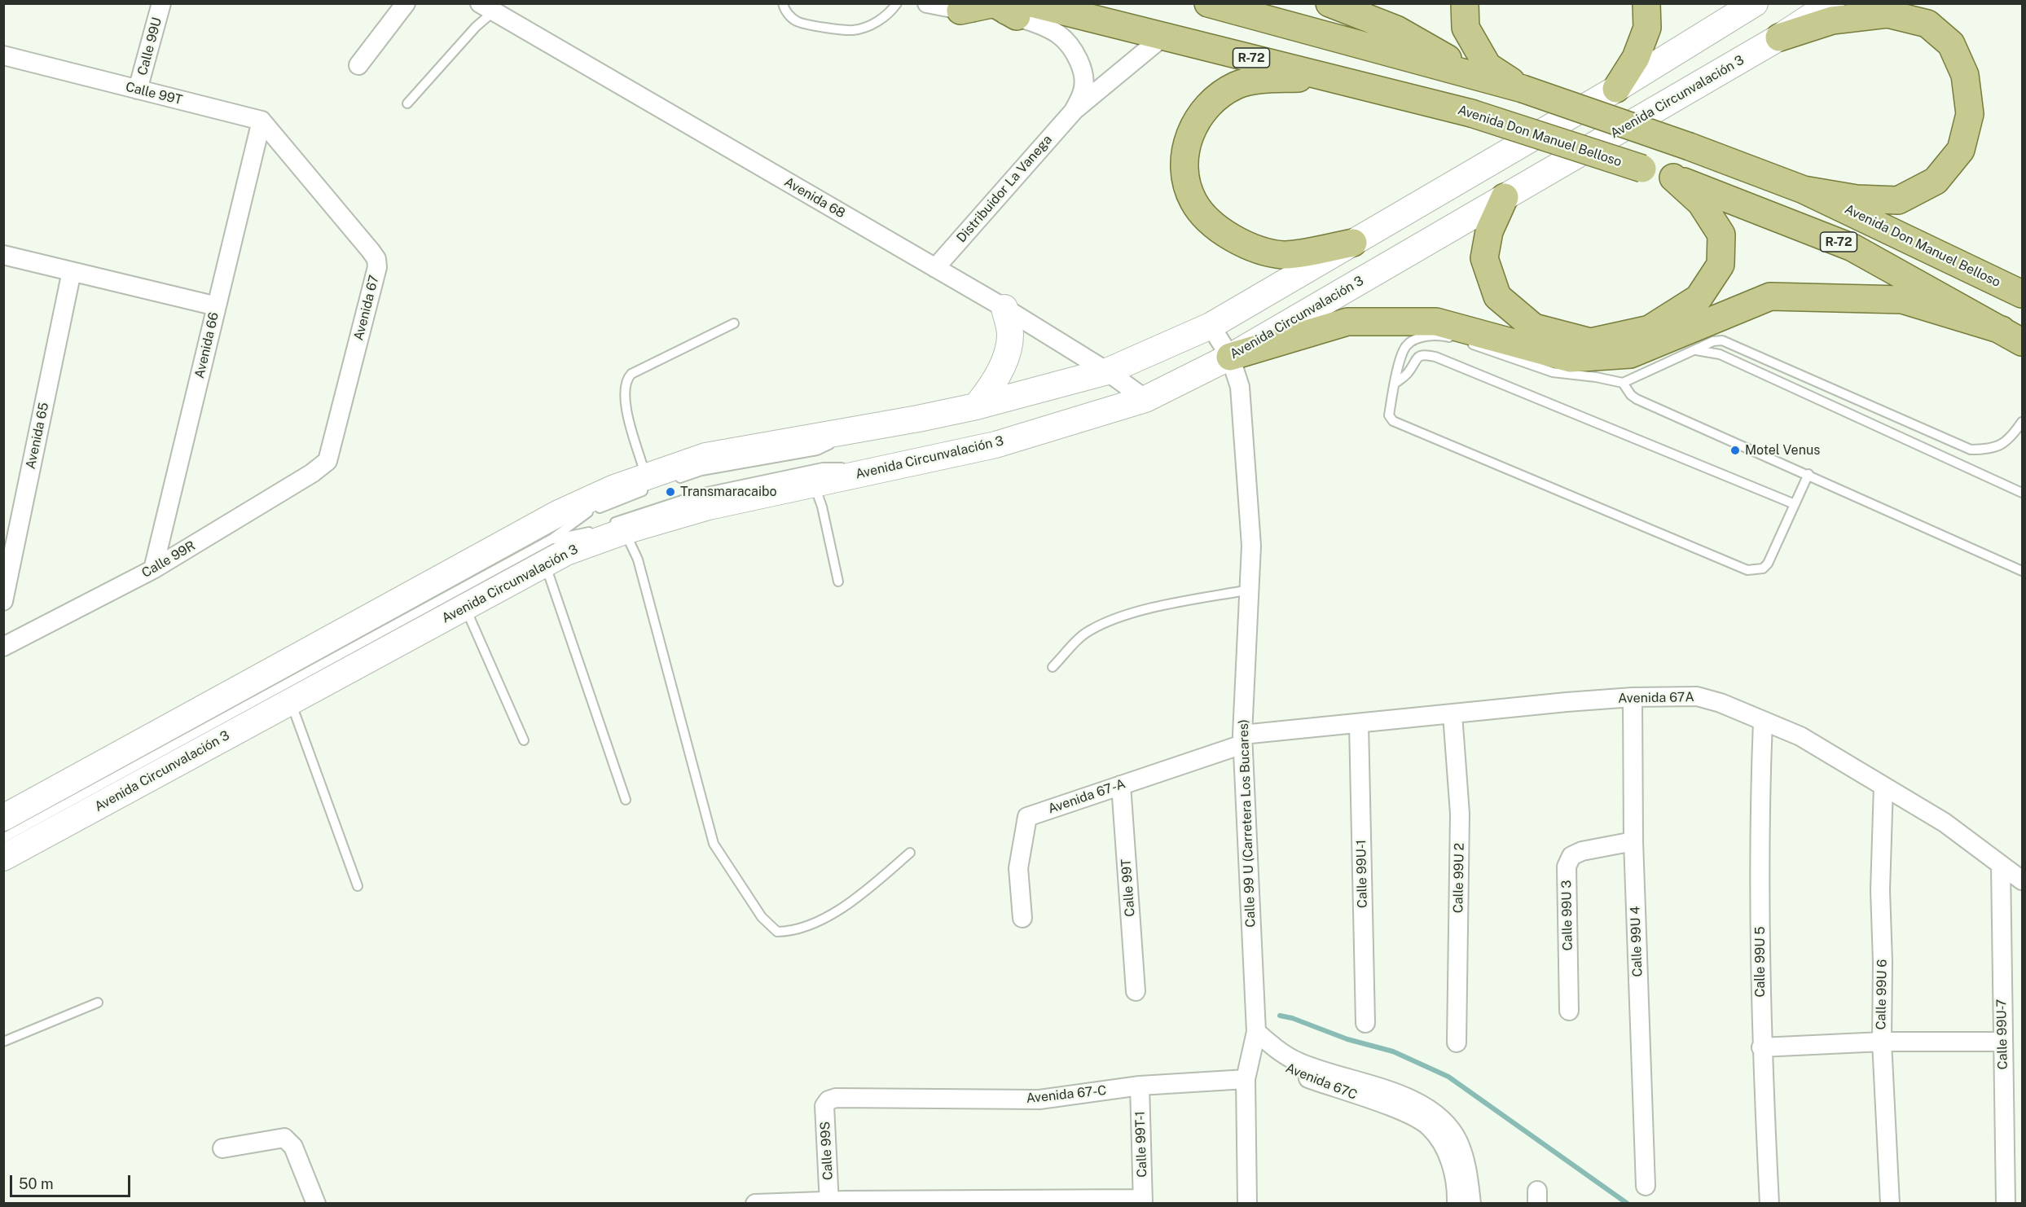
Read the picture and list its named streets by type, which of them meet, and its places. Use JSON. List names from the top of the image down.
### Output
{
  "streets": {
    "main road": ["R-72", "Avenida Circunvalación 3", "Avenida Don Manuel Belloso"],
    "street": [
      "Calle 99U",
      "Calle 99T",
      "Distribuidor La Vanega",
      "Avenida 68",
      "Avenida 67",
      "Avenida 66",
      "Avenida 65",
      "Calle 99R",
      "Avenida 67A",
      "Avenida 67-A",
      "Calle 99 U (Carretera Los Bucares)",
      "Calle 99U-1",
      "Calle 99U 2",
      "Calle 99U 3",
      "Calle 99U 4",
      "Calle 99U 5",
      "Calle 99U 6",
      "Calle 99U-7",
      "Avenida 67C",
      "Avenida 67-C",
      "Calle 99T-1",
      "Calle 99S"
    ]
  },
  "crossings": [
    ["Calle 99U", "Calle 99T"],
    ["R-72", "Avenida Don Manuel Belloso"],
    ["Calle 99T", "Avenida 67"],
    ["Calle 99T", "Avenida 66"],
    ["Calle 99T", "Avenida 67-A"],
    ["Avenida Circunvalación 3", "Avenida 68"],
    ["Avenida Circunvalación 3", "Calle 99 U (Carretera Los Bucares)"],
    ["Avenida Don Manuel Belloso", "Distribuidor La Vanega"],
    ["Distribuidor La Vanega", "Avenida 68"],
    ["Avenida 67", "Avenida 66"],
    ["Avenida 67", "Calle 99R"],
    ["Avenida 66", "Calle 99R"],
    ["Avenida 67A", "Avenida 67-A"],
    ["Avenida 67A", "Calle 99 U (Carretera Los Bucares)"],
    ["Avenida 67A", "Calle 99U-1"],
    ["Avenida 67A", "Calle 99U 2"],
    ["Avenida 67A", "Calle 99U 4"],
    ["Avenida 67A", "Calle 99U 5"],
    ["Avenida 67A", "Calle 99U 6"],
    ["Avenida 67A", "Calle 99U-7"],
    ["Avenida 67-A", "Calle 99 U (Carretera Los Bucares)"],
    ["Calle 99 U (Carretera Los Bucares)", "Avenida 67C"],
    ["Calle 99 U (Carretera Los Bucares)", "Avenida 67-C"],
    ["Calle 99U 3", "Calle 99U 4"],
    ["Avenida 67-C", "Calle 99T-1"],
    ["Avenida 67-C", "Calle 99S"]
  ],
  "places": ["Motel Venus", "Transmaracaibo"],
  "scale_bar": "50 m"
}
